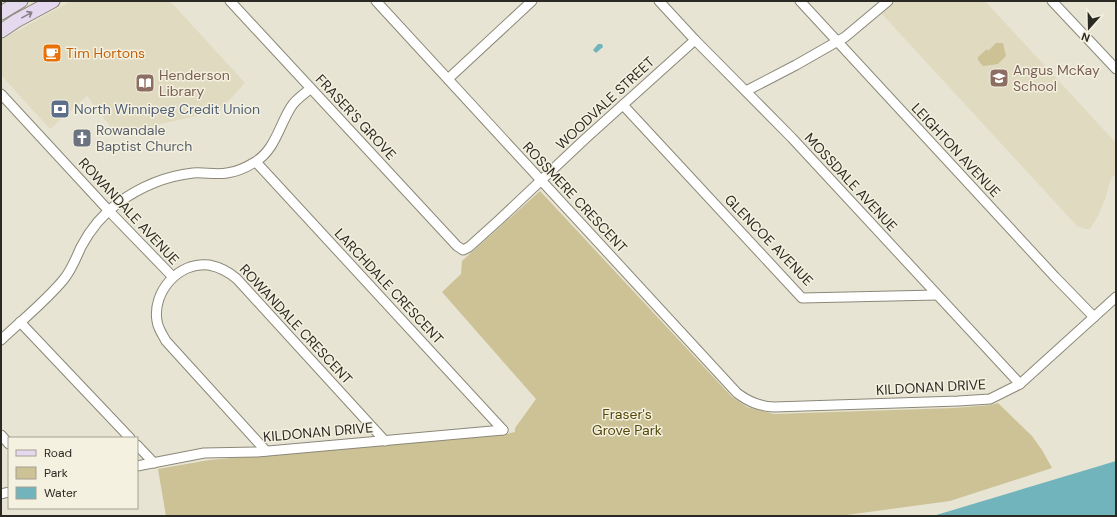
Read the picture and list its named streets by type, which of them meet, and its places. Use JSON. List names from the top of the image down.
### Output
{
  "streets": {
    "street": [
      "WOODVALE STREET",
      "FRASER'S GROVE",
      "LEIGHTON AVENUE",
      "MOSSDALE AVENUE",
      "ROSSMERE CRESCENT",
      "ROWANDALE AVENUE",
      "GLENCOE AVENUE",
      "LARCHDALE CRESCENT",
      "ROWANDALE CRESCENT",
      "KILDONAN DRIVE"
    ]
  },
  "crossings": [
    ["WOODVALE STREET", "FRASER'S GROVE"],
    ["WOODVALE STREET", "MOSSDALE AVENUE"],
    ["WOODVALE STREET", "ROSSMERE CRESCENT"],
    ["WOODVALE STREET", "GLENCOE AVENUE"],
    ["LEIGHTON AVENUE", "KILDONAN DRIVE"],
    ["MOSSDALE AVENUE", "GLENCOE AVENUE"],
    ["MOSSDALE AVENUE", "KILDONAN DRIVE"],
    ["ROSSMERE CRESCENT", "KILDONAN DRIVE"],
    ["ROWANDALE AVENUE", "ROWANDALE CRESCENT"],
    ["LARCHDALE CRESCENT", "KILDONAN DRIVE"],
    ["ROWANDALE CRESCENT", "KILDONAN DRIVE"]
  ],
  "parks": ["Fraser's Grove Park"],
  "places": {
    "cafe": ["Tim Hortons"],
    "school or university": ["Angus McKay School"],
    "library": ["Henderson Library"],
    "bank": ["North Winnipeg Credit Union"],
    "church": ["Rowandale Baptist Church"]
  },
  "legend": ["Road", "Park", "Water"],
  "north": "bottom"
}
